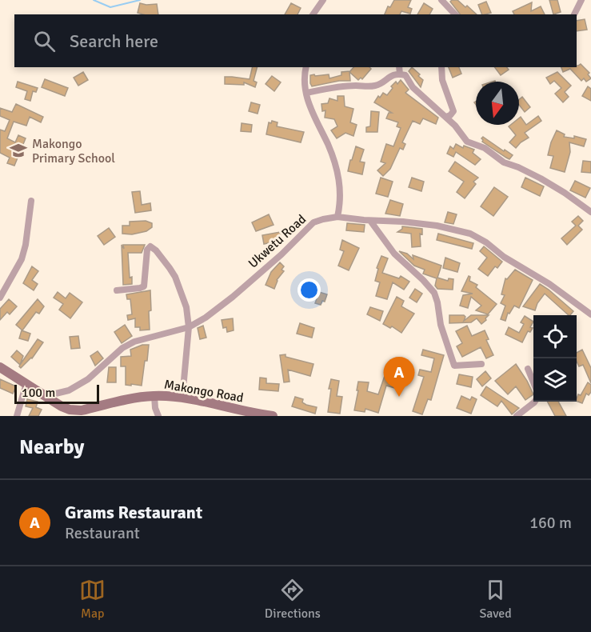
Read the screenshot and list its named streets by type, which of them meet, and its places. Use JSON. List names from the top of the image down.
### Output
{
  "streets": {
    "street": ["Ukwetu Road", "Makongo Road"]
  },
  "crossings": [
    ["Ukwetu Road", "Makongo Road"]
  ],
  "places": {
    "school or university": ["Makongo Primary School"]
  },
  "scale_bar": "100 m",
  "north": "bottom",
  "page": {
    "search": "Search here",
    "pins": "A",
    "scale": "100 m",
    "heading": "Nearby",
    "list": [
      {
        "mark": "A",
        "name": "Grams Restaurant",
        "note": "Restaurant",
        "value": "160 m"
      }
    ],
    "nav": ["Map", "Directions", "Saved"]
  }
}
